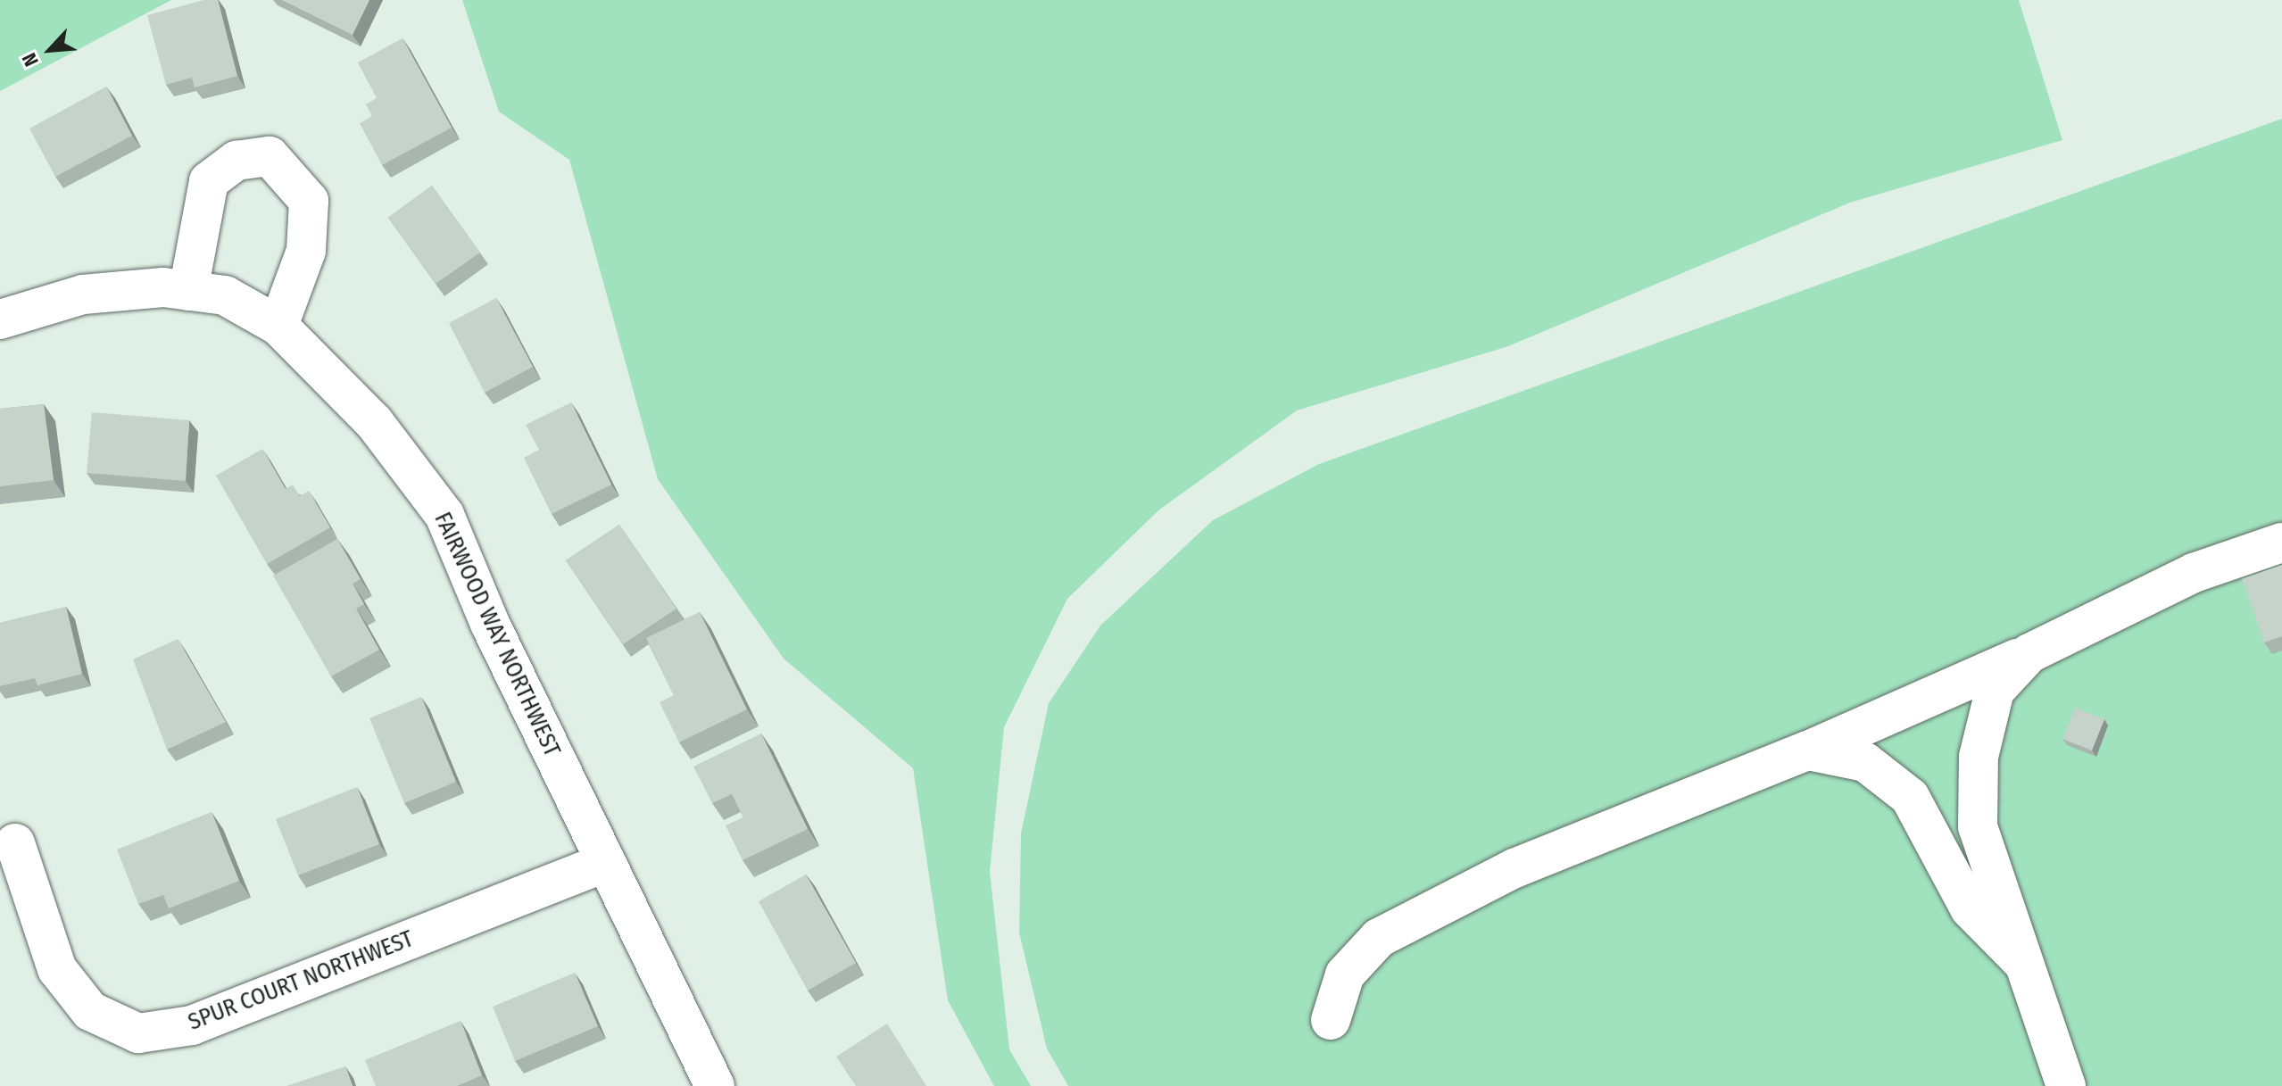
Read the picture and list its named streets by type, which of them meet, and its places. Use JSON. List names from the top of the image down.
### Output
{
  "streets": {
    "street": ["FAIRWOOD WAY NORTHWEST", "SPUR COURT NORTHWEST"]
  },
  "crossings": [
    ["FAIRWOOD WAY NORTHWEST", "SPUR COURT NORTHWEST"]
  ],
  "north": "bottom left"
}
